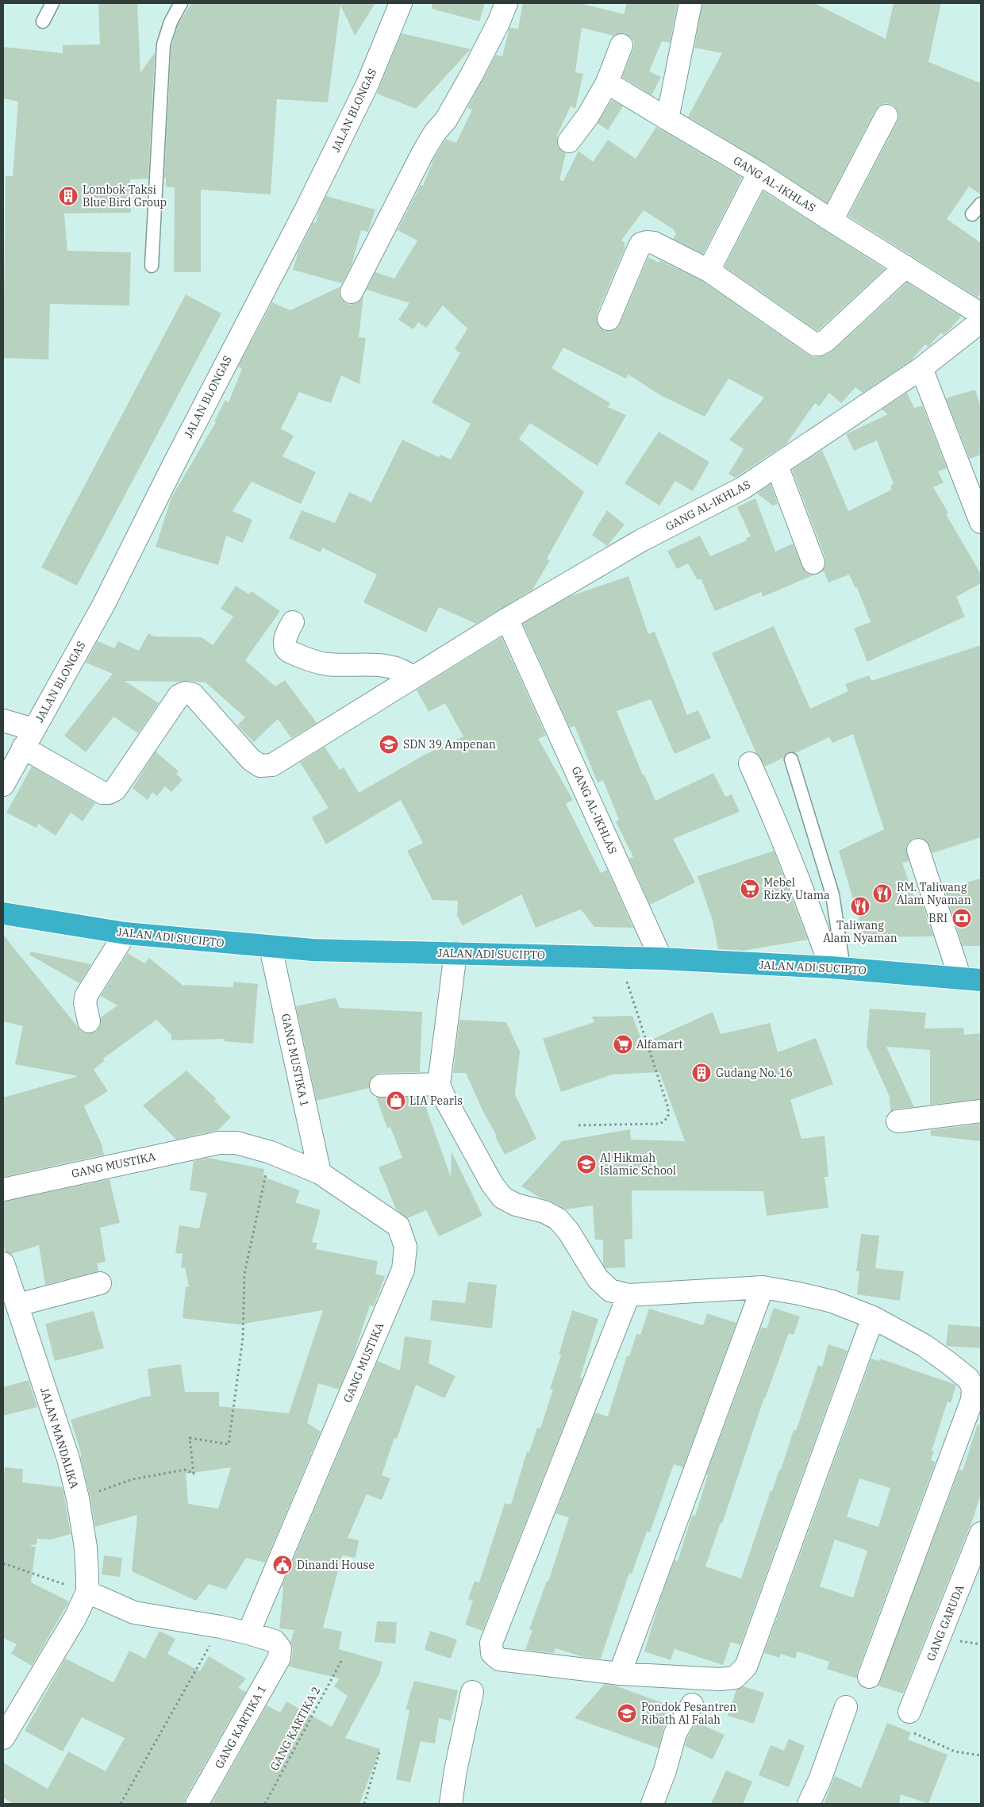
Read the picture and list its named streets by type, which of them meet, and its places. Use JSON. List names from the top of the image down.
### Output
{
  "streets": {
    "highway": ["JALAN ADI SUCIPTO"],
    "street": [
      "JALAN BLONGAS",
      "GANG AL-IKHLAS",
      "GANG MUSTIKA 1",
      "GANG MUSTIKA",
      "JALAN MANDALIKA",
      "GANG GARUDA",
      "GANG KARTIKA 1"
    ],
    "path": ["GANG KARTIKA 2"]
  },
  "crossings": [
    ["JALAN BLONGAS", "GANG AL-IKHLAS"],
    ["GANG AL-IKHLAS", "JALAN ADI SUCIPTO"],
    ["JALAN ADI SUCIPTO", "GANG MUSTIKA 1"],
    ["GANG MUSTIKA 1", "GANG MUSTIKA"],
    ["GANG MUSTIKA", "GANG KARTIKA 1"]
  ],
  "places": {
    "building": ["Lombok Taksi Blue Bird Group", "Gudang No. 16"],
    "school or university": ["SDN 39 Ampenan", "Al Hikmah Islamic School", "Pondok Pesantren Ribath Al Falah"],
    "supermarket": ["Mebel Rizky Utama", "Alfamart"],
    "restaurant": ["RM. Taliwang Alam Nyaman", "Taliwang Alam Nyaman"],
    "bank": ["BRI"],
    "shop": ["LIA Pearls"],
    "public building": ["Dinandi House"]
  }
}
